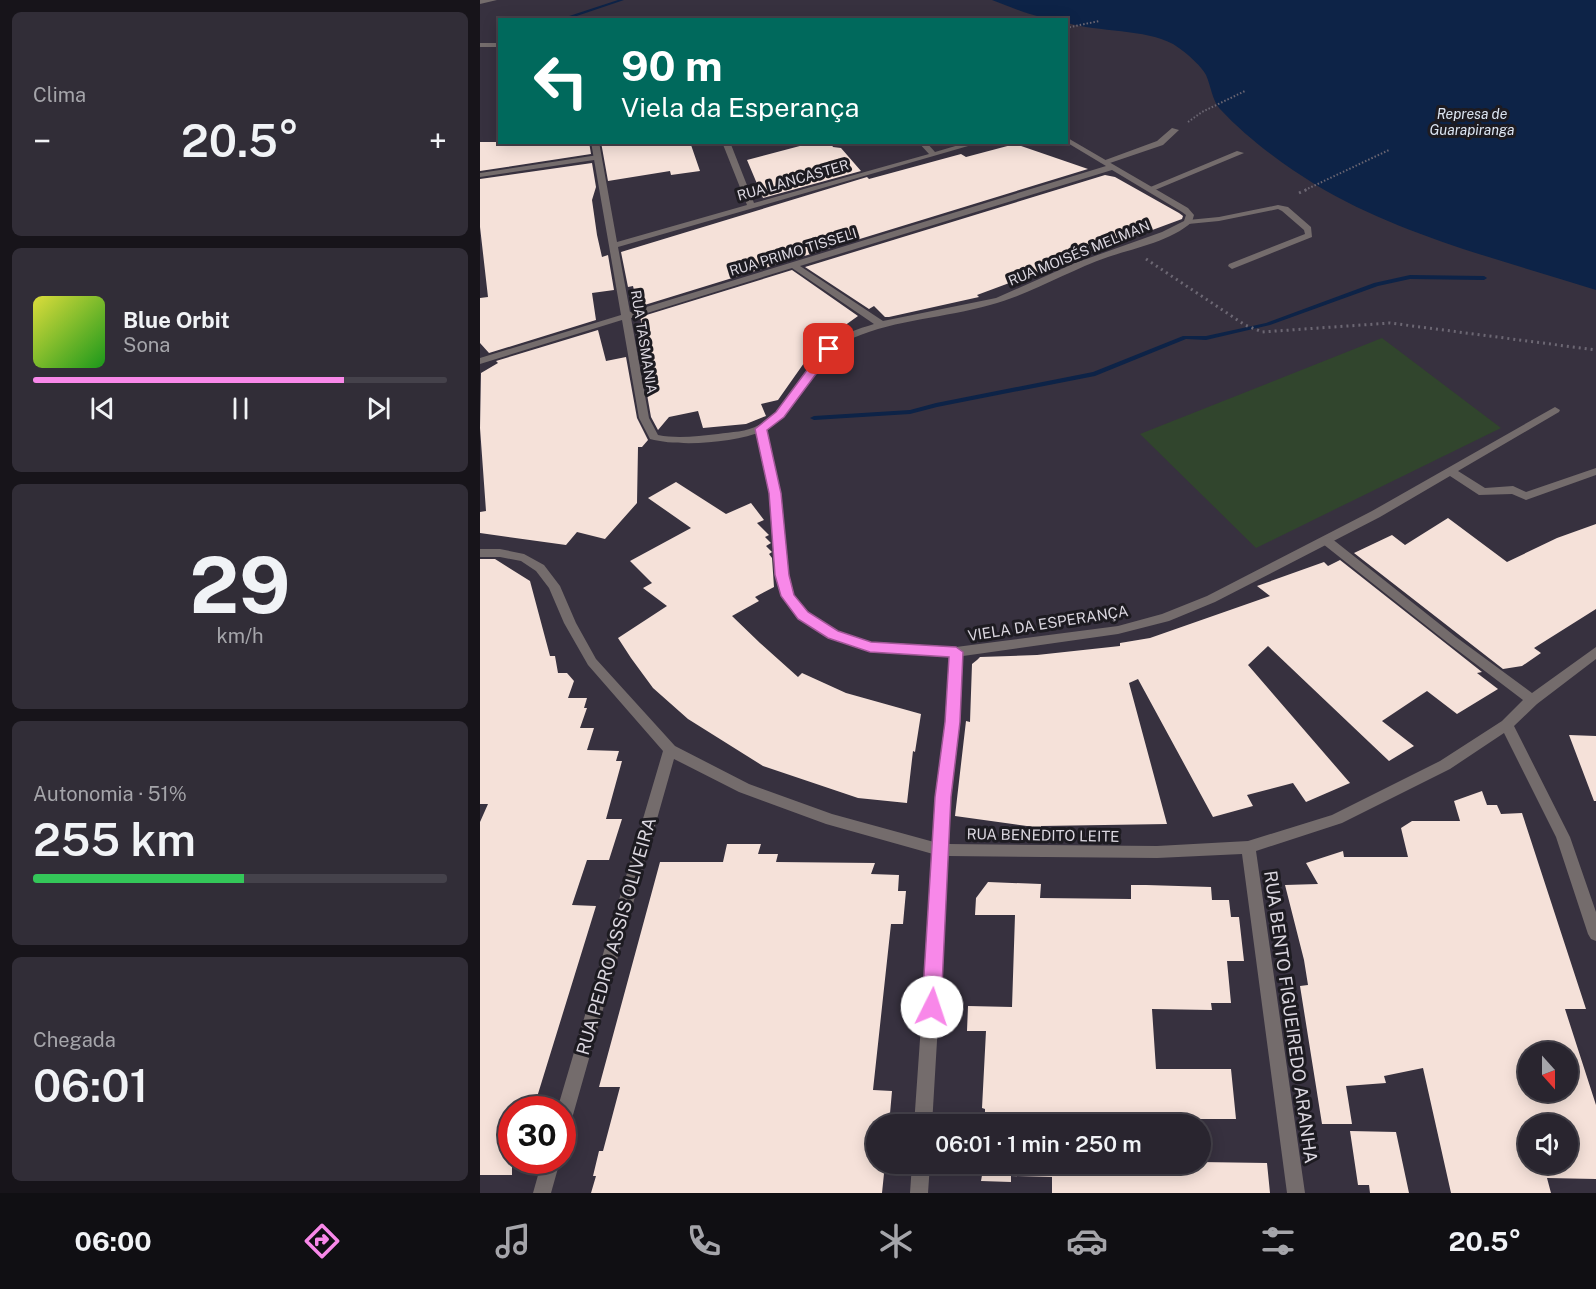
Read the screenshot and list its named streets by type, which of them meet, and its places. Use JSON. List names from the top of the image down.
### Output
{
  "streets": {
    "street": [
      "RUA LANCASTER",
      "RUA PRIMO TISSELI",
      "RUA MOISÉS MELMAN",
      "RUA TASMANIA",
      "VIELA DA ESPERANÇA",
      "RUA BENEDITO LEITE",
      "RUA PEDRO ASSIS OLIVEIRA",
      "RUA BENTO FIGUEIREDO ARANHA"
    ]
  },
  "crossings": [
    ["RUA LANCASTER", "RUA TASMANIA"],
    ["RUA PRIMO TISSELI", "RUA TASMANIA"],
    ["RUA MOISÉS MELMAN", "RUA TASMANIA"],
    ["RUA MOISÉS MELMAN", "VIELA DA ESPERANÇA"],
    ["RUA TASMANIA", "VIELA DA ESPERANÇA"],
    ["RUA BENEDITO LEITE", "RUA PEDRO ASSIS OLIVEIRA"],
    ["RUA BENEDITO LEITE", "RUA BENTO FIGUEIREDO ARANHA"]
  ],
  "water": ["Represa de Guarapiranga"],
  "north": "bottom",
  "page": {
    "tile": [
      "Clima",
      ["29", "km/h"],
      ["Autonomia · 51%", "255 km"],
      ["Chegada", "06:01"]
    ],
    "turn": ["90 m", "Viela da Esperança"],
    "heat": ["−", "20.5°", "+"],
    "song": ["Blue Orbit", "Sona"],
    "limit": "30",
    "trip": "06:01 · 1 min · 250 m",
    "tabs": ["06:00", "20.5°"]
  }
}
